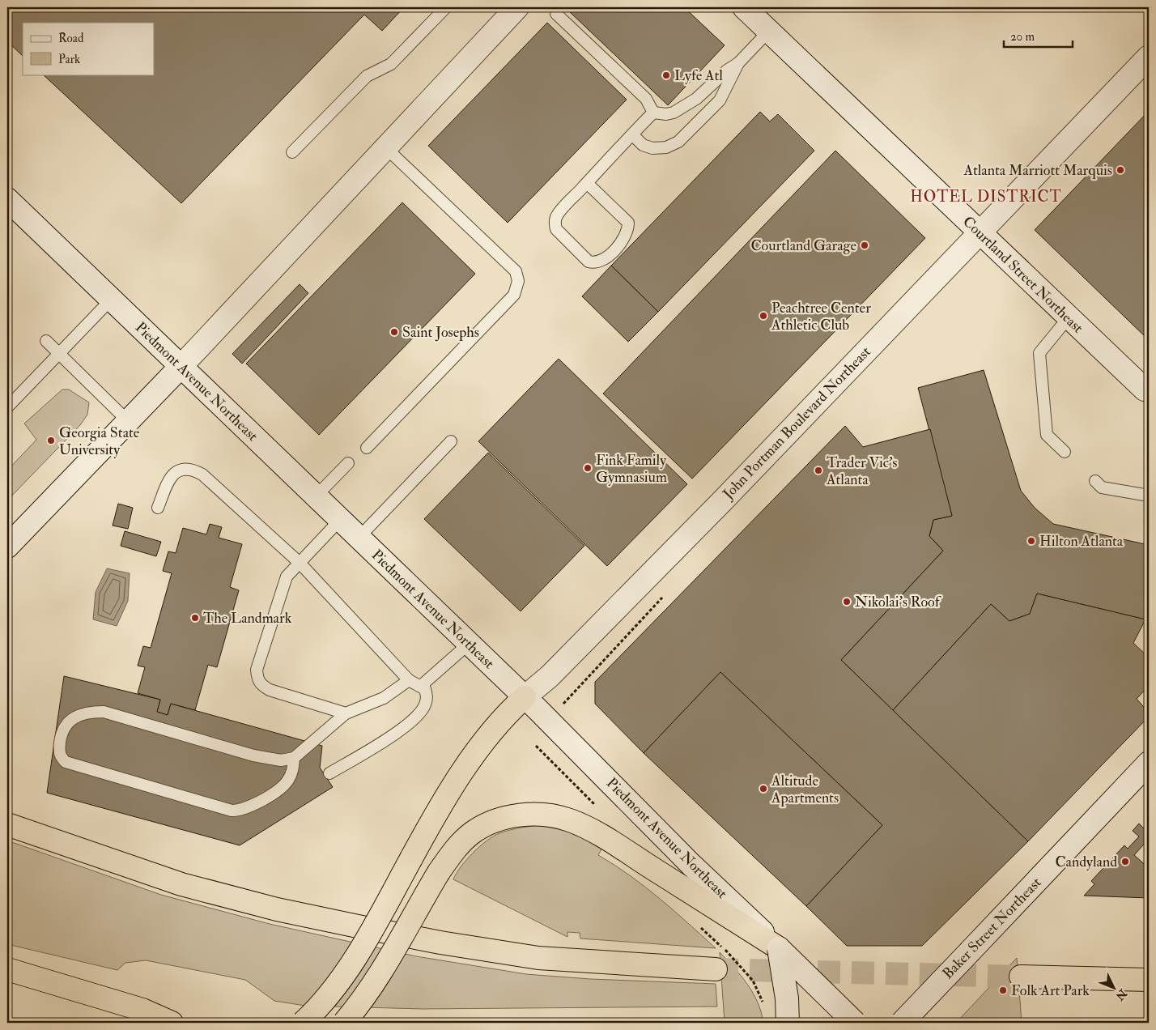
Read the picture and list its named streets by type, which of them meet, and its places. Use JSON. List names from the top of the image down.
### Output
{
  "streets": {
    "main road": [
      "Courtland Street Northeast",
      "Piedmont Avenue Northeast",
      "John Portman Boulevard Northeast",
      "Baker Street Northeast"
    ]
  },
  "crossings": [
    ["Courtland Street Northeast", "John Portman Boulevard Northeast"],
    ["Piedmont Avenue Northeast", "John Portman Boulevard Northeast"]
  ],
  "districts": ["HOTEL DISTRICT"],
  "places": [
    "Lyfe Atl",
    "Atlanta Marriott Marquis",
    "Courtland Garage",
    "Peachtree Center Athletic Club",
    "Saint Josephs",
    "Georgia State University",
    "Fink Family Gymnasium",
    "Trader Vic's Atlanta",
    "Hilton Atlanta",
    "Nikolai's Roof",
    "The Landmark",
    "Altitude Apartments",
    "Candyland",
    "Folk Art Park"
  ],
  "legend": ["Road", "Park"],
  "scale_bar": "20 m",
  "north": "bottom right"
}
